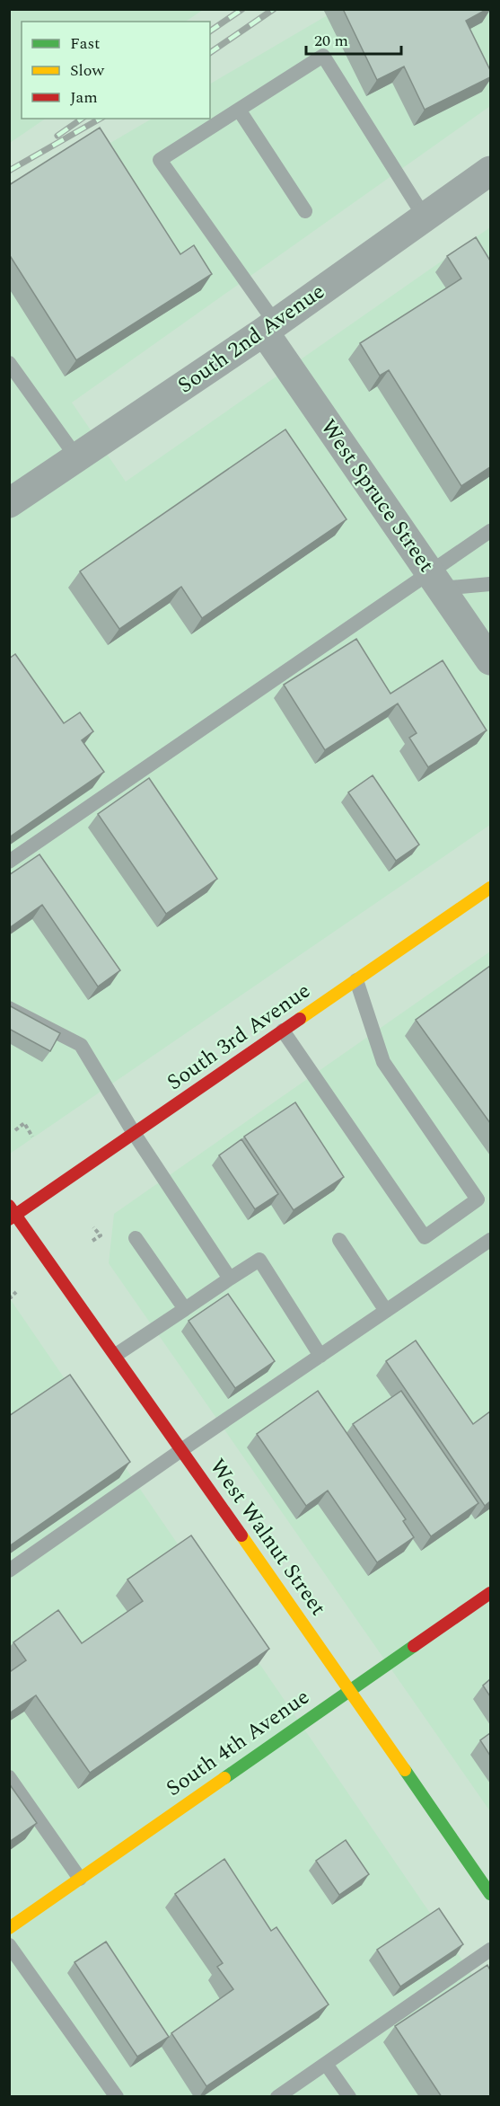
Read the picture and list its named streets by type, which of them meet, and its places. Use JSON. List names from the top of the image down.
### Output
{
  "streets": {
    "street": [
      "South 2nd Avenue",
      "West Spruce Street",
      "South 3rd Avenue",
      "West Walnut Street",
      "South 4th Avenue"
    ]
  },
  "crossings": [
    ["South 2nd Avenue", "West Spruce Street"],
    ["South 3rd Avenue", "West Walnut Street"],
    ["West Walnut Street", "South 4th Avenue"]
  ],
  "legend": ["Fast", "Slow", "Jam"],
  "scale_bar": "20 m"
}
